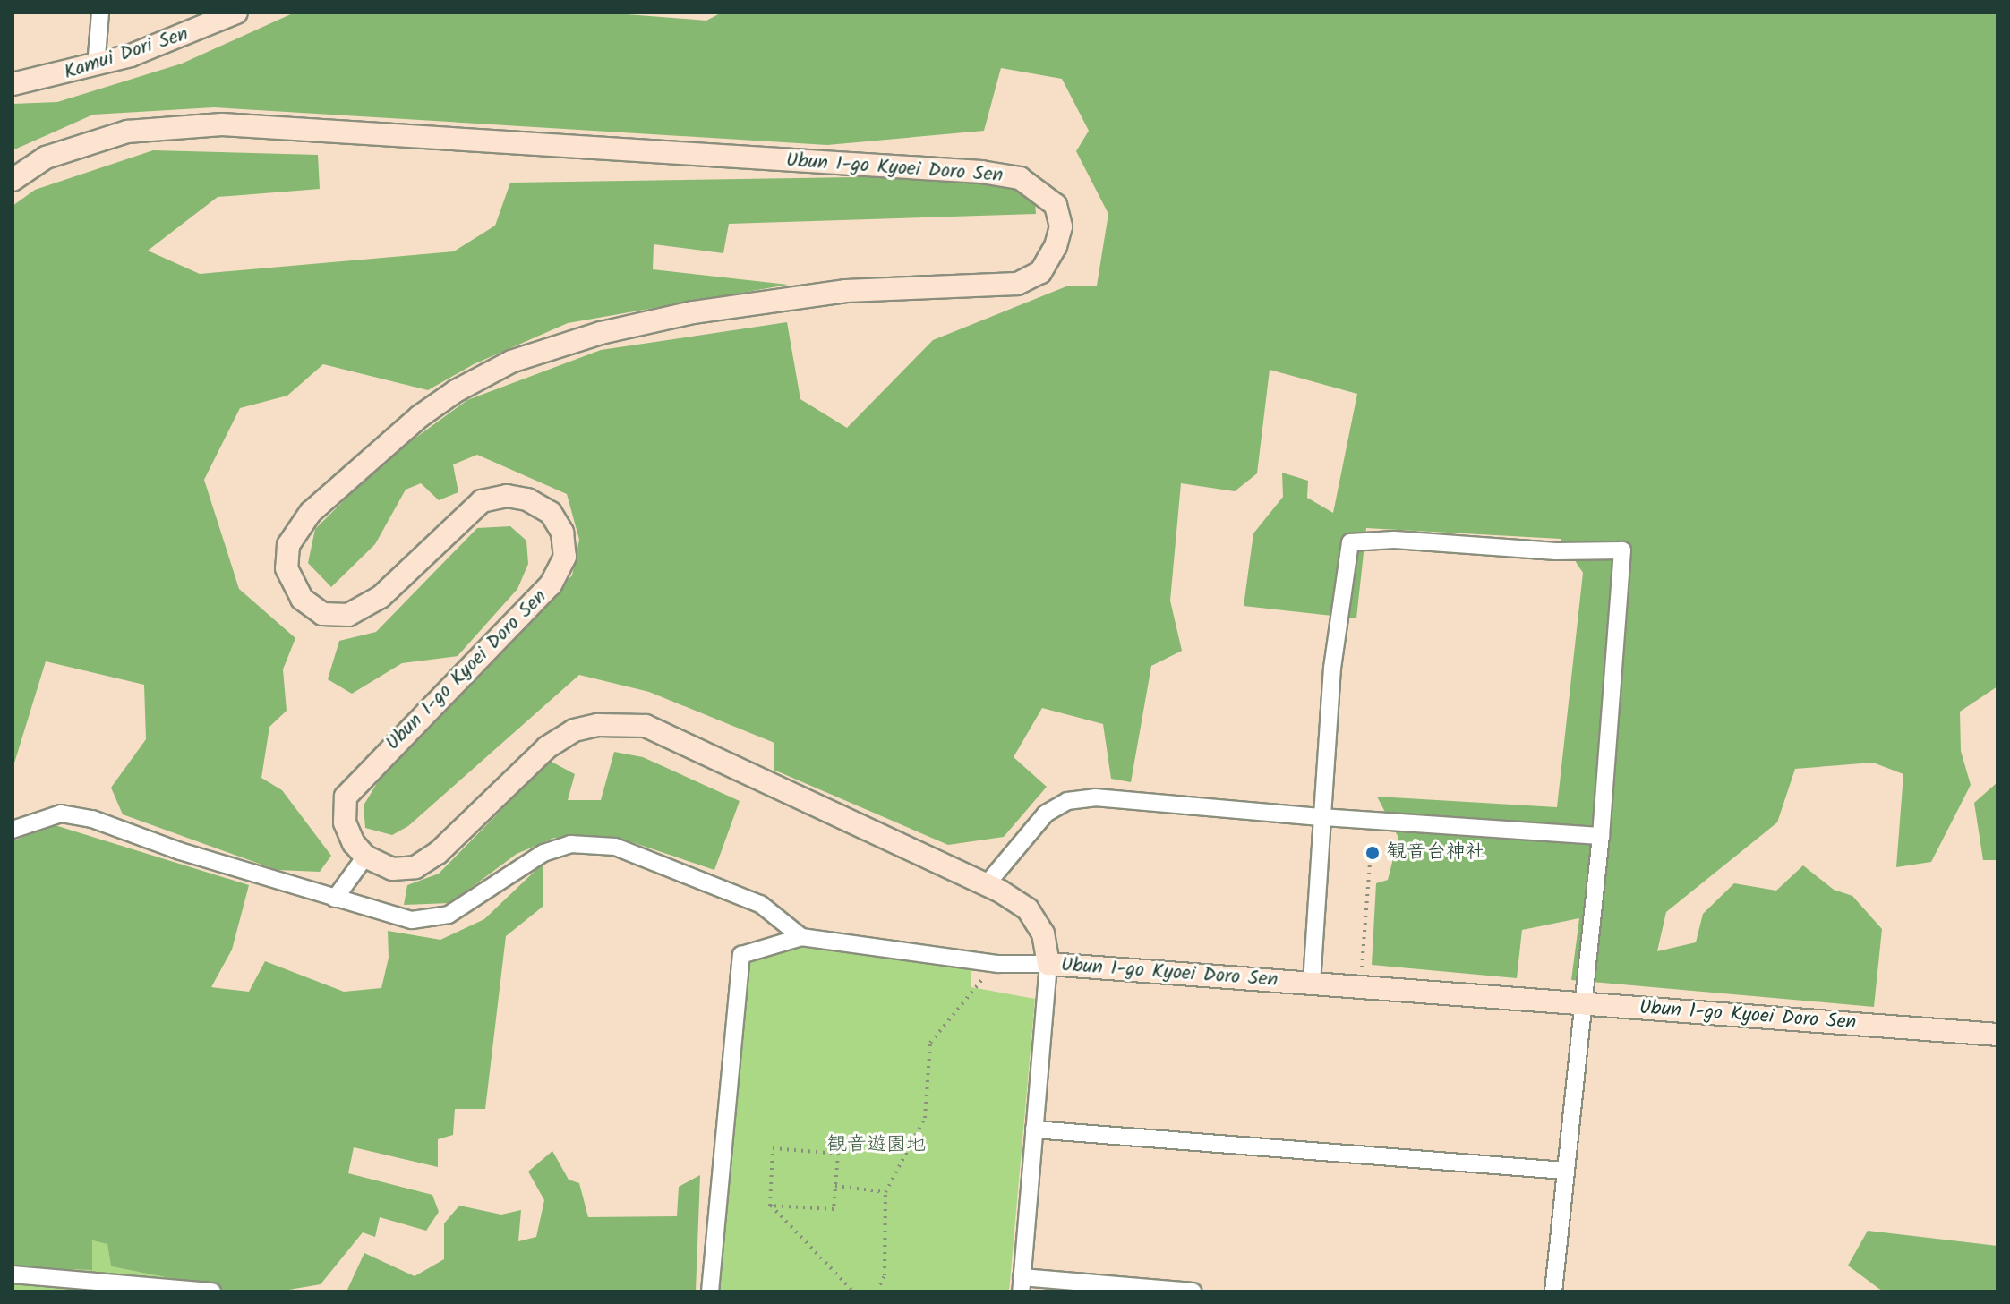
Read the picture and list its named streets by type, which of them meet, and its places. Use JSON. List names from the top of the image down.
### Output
{
  "streets": {
    "street": ["Kamui Dori Sen", "Ubun 1-go Kyoei Doro Sen"]
  },
  "parks": ["観音遊園地"],
  "places": ["観音台神社"]
}
